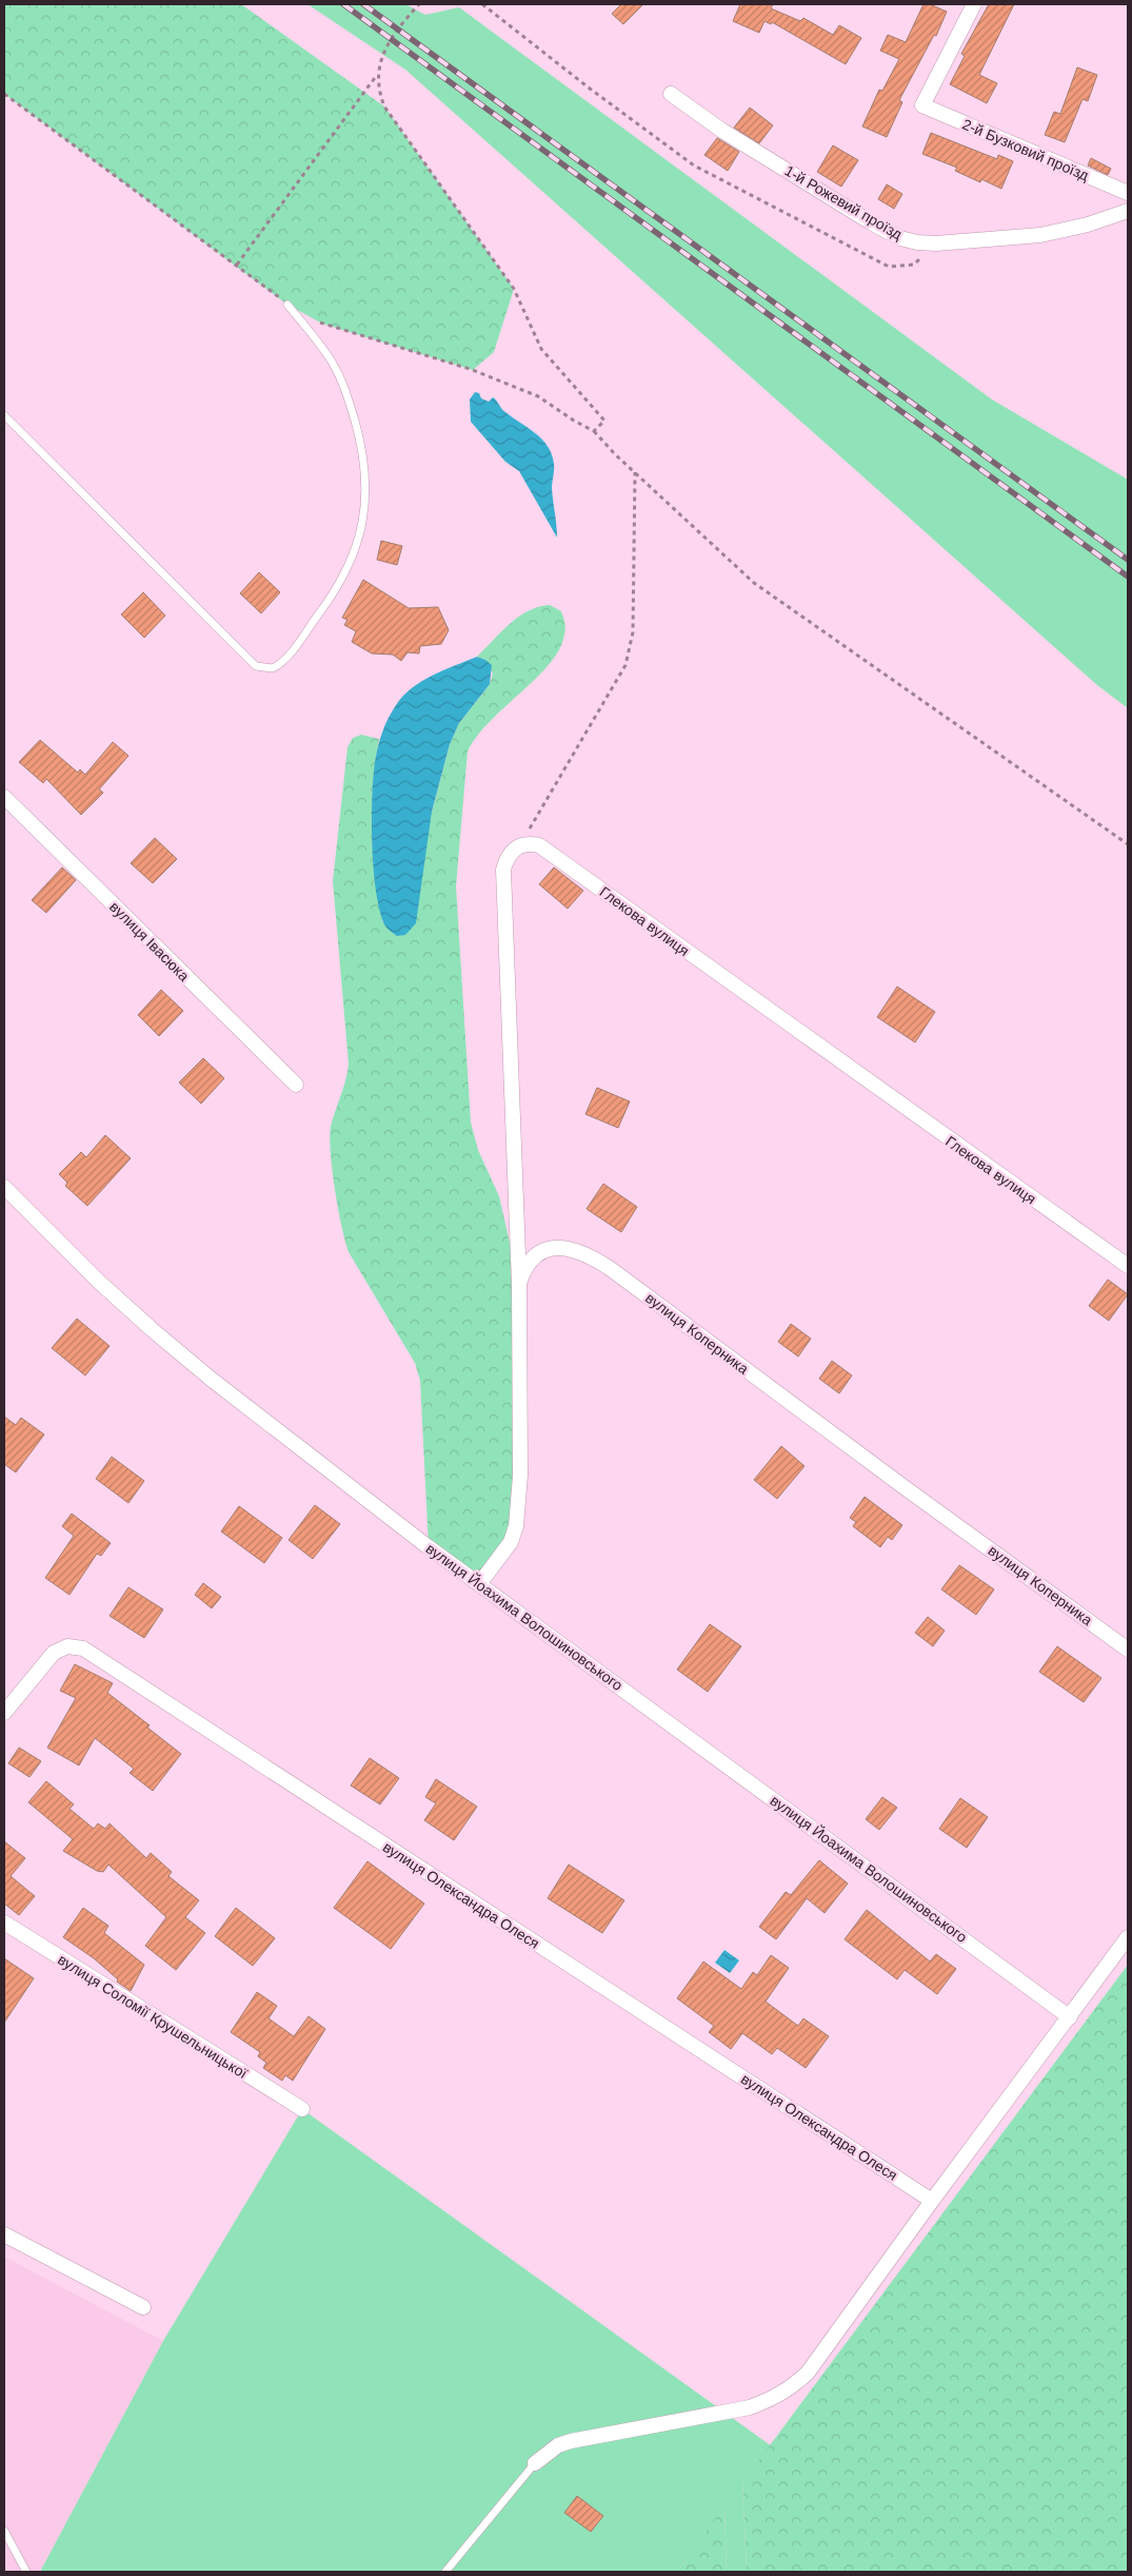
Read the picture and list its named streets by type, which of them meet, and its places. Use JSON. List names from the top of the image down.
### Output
{
  "streets": {
    "street": [
      "2-й Бузковий проїзд",
      "1-й Рожевий проїзд",
      "Глекова вулиця",
      "вулиця Івасюка",
      "вулиця Коперника",
      "вулиця Йоахима Волошиновського",
      "вулиця Олександра Олеся",
      "вулиця Соломії Крушельницької"
    ]
  },
  "crossings": [
    ["вулиця Коперника", "вулиця Йоахима Волошиновського"]
  ]
}
